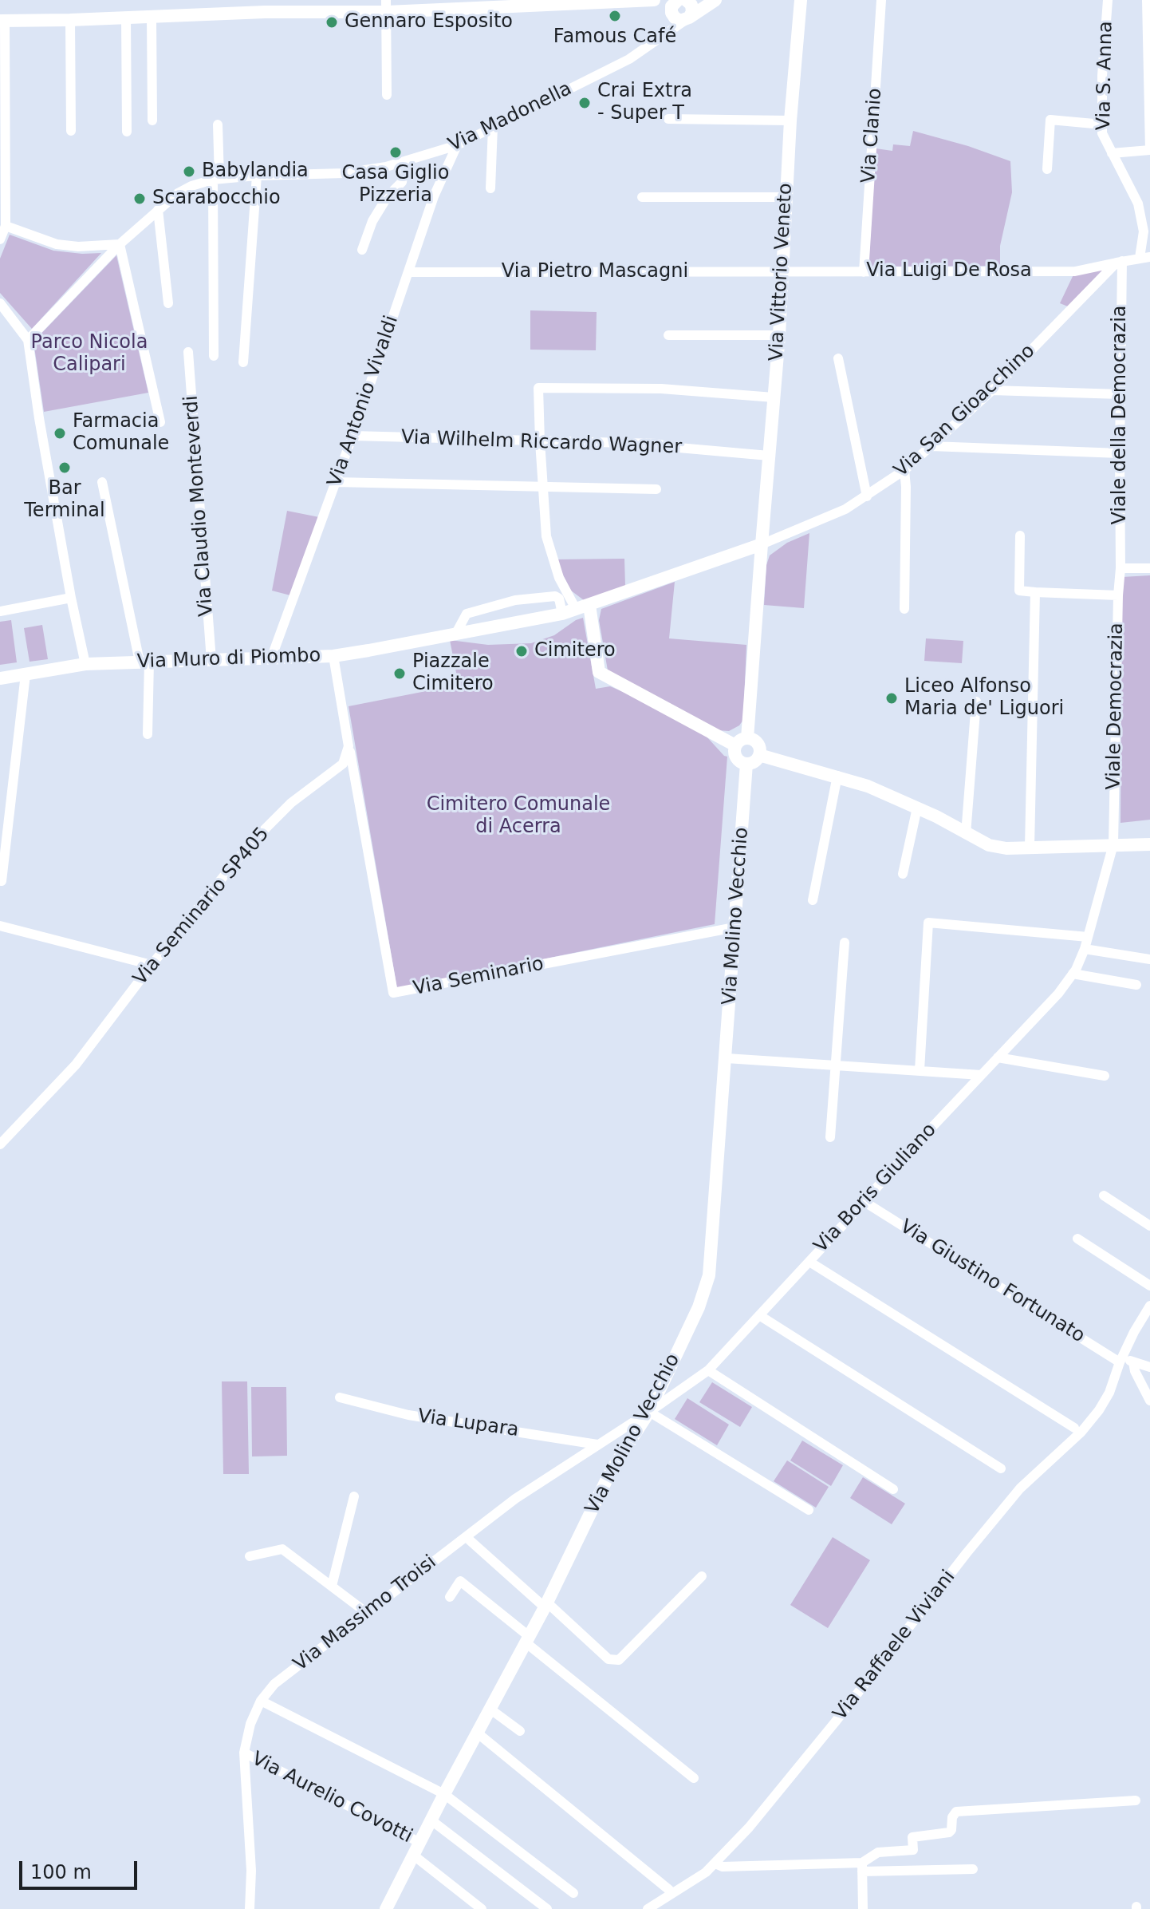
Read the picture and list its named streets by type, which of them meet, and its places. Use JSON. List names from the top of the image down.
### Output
{
  "streets": {
    "street": [
      "Via S. Anna",
      "Via Madonella",
      "Via Clanio",
      "Via Luigi De Rosa",
      "Via Pietro Mascagni",
      "Via Vittorio Veneto",
      "Via Antonio Vivaldi",
      "Via San Gioacchino",
      "Viale della Democrazia",
      "Via Wilhelm Riccardo Wagner",
      "Via Claudio Monteverdi",
      "Via Muro di Piombo",
      "Viale Democrazia",
      "Via Seminario SP405",
      "Via Molino Vecchio",
      "Via Seminario",
      "Via Boris Giuliano",
      "Via Giustino Fortunato",
      "Via Lupara",
      "Via Massimo Troisi",
      "Via Raffaele Viviani",
      "Via Aurelio Covotti"
    ]
  },
  "crossings": [
    ["Via Madonella", "Via Antonio Vivaldi"],
    ["Via Clanio", "Via Luigi De Rosa"],
    ["Via Luigi De Rosa", "Via Pietro Mascagni"],
    ["Via Luigi De Rosa", "Via Vittorio Veneto"],
    ["Via Luigi De Rosa", "Via San Gioacchino"],
    ["Via Luigi De Rosa", "Viale della Democrazia"],
    ["Via Pietro Mascagni", "Via Vittorio Veneto"],
    ["Via Pietro Mascagni", "Via Antonio Vivaldi"],
    ["Via Vittorio Veneto", "Via San Gioacchino"],
    ["Via Vittorio Veneto", "Via Wilhelm Riccardo Wagner"],
    ["Via Vittorio Veneto", "Via Muro di Piombo"],
    ["Via Antonio Vivaldi", "Via Wilhelm Riccardo Wagner"],
    ["Via Antonio Vivaldi", "Via Muro di Piombo"],
    ["Via San Gioacchino", "Viale della Democrazia"],
    ["Via San Gioacchino", "Via Muro di Piombo"],
    ["Viale della Democrazia", "Viale Democrazia"],
    ["Via Claudio Monteverdi", "Via Muro di Piombo"],
    ["Viale Democrazia", "Via Boris Giuliano"],
    ["Via Seminario SP405", "Via Seminario"],
    ["Via Molino Vecchio", "Via Seminario"],
    ["Via Molino Vecchio", "Via Boris Giuliano"],
    ["Via Molino Vecchio", "Via Massimo Troisi"],
    ["Via Molino Vecchio", "Via Aurelio Covotti"],
    ["Via Boris Giuliano", "Via Giustino Fortunato"],
    ["Via Boris Giuliano", "Via Massimo Troisi"],
    ["Via Giustino Fortunato", "Via Raffaele Viviani"],
    ["Via Lupara", "Via Massimo Troisi"],
    ["Via Massimo Troisi", "Via Aurelio Covotti"]
  ],
  "parks": ["Parco Nicola Calipari", "Cimitero Comunale di Acerra"],
  "places": [
    "Famous Café",
    "Gennaro Esposito",
    "Crai Extra - Super T",
    "Casa Giglio Pizzeria",
    "Babylandia",
    "Scarabocchio",
    "Farmacia Comunale",
    "Bar Terminal",
    "Cimitero",
    "Piazzale Cimitero",
    "Liceo Alfonso Maria de' Liguori"
  ],
  "scale_bar": "100 m"
}
